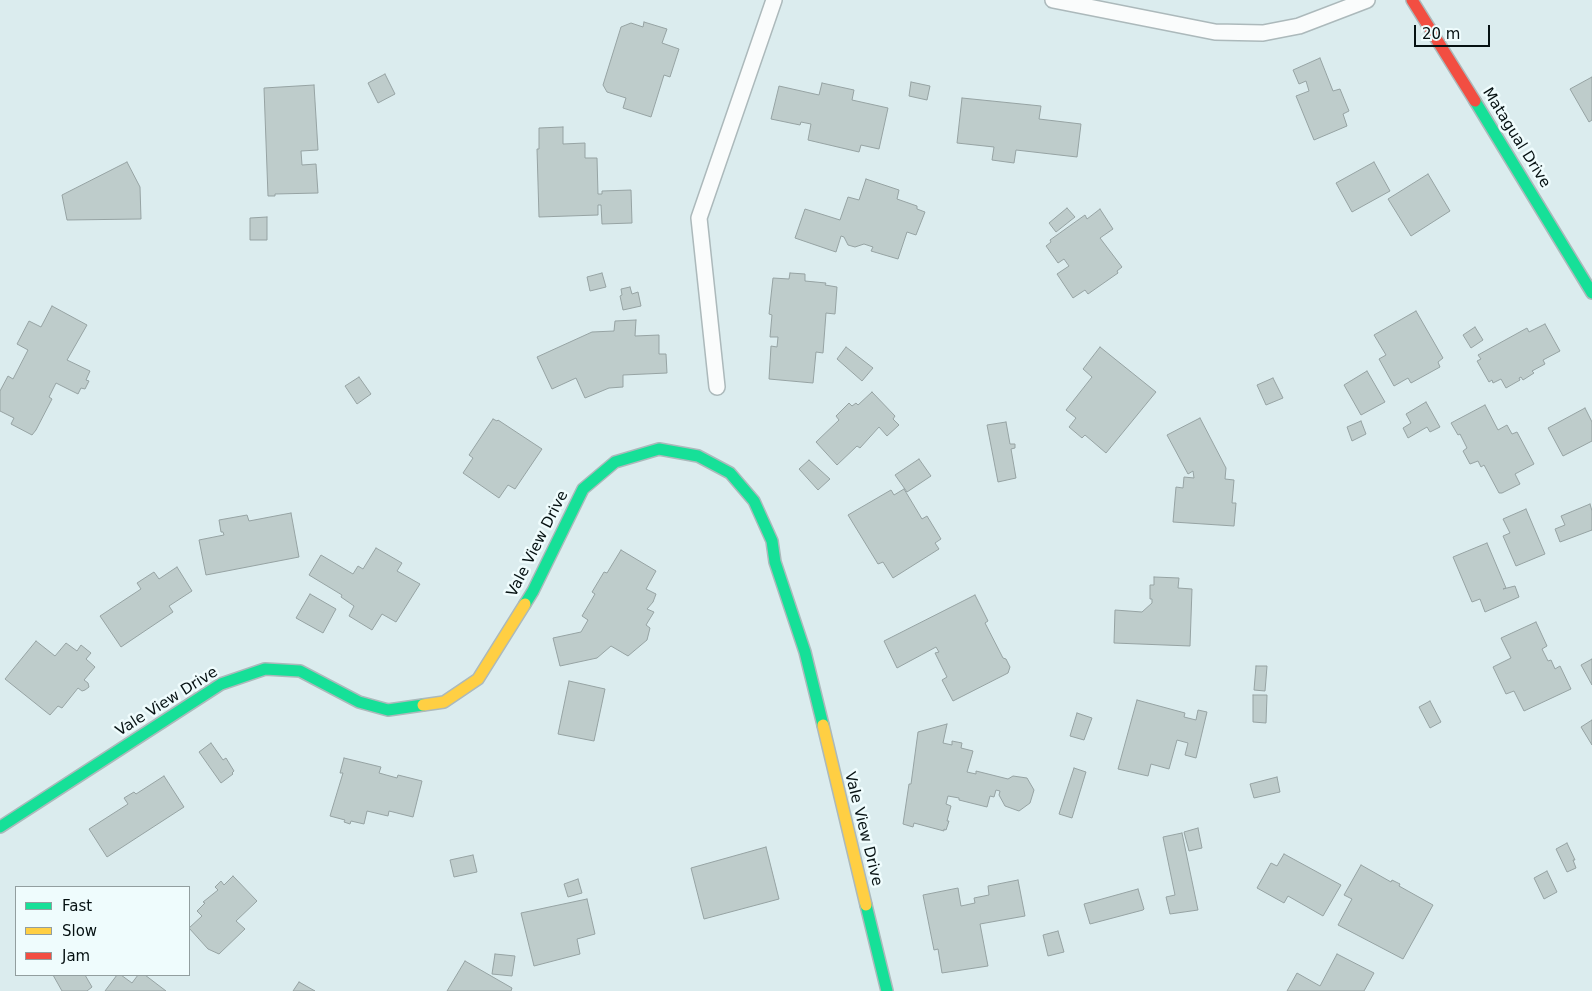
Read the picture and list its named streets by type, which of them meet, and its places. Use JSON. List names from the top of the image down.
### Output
{
  "streets": {
    "street": ["Matagual Drive", "Vale View Drive"]
  },
  "legend": ["Fast", "Slow", "Jam"],
  "scale_bar": "20 m"
}
